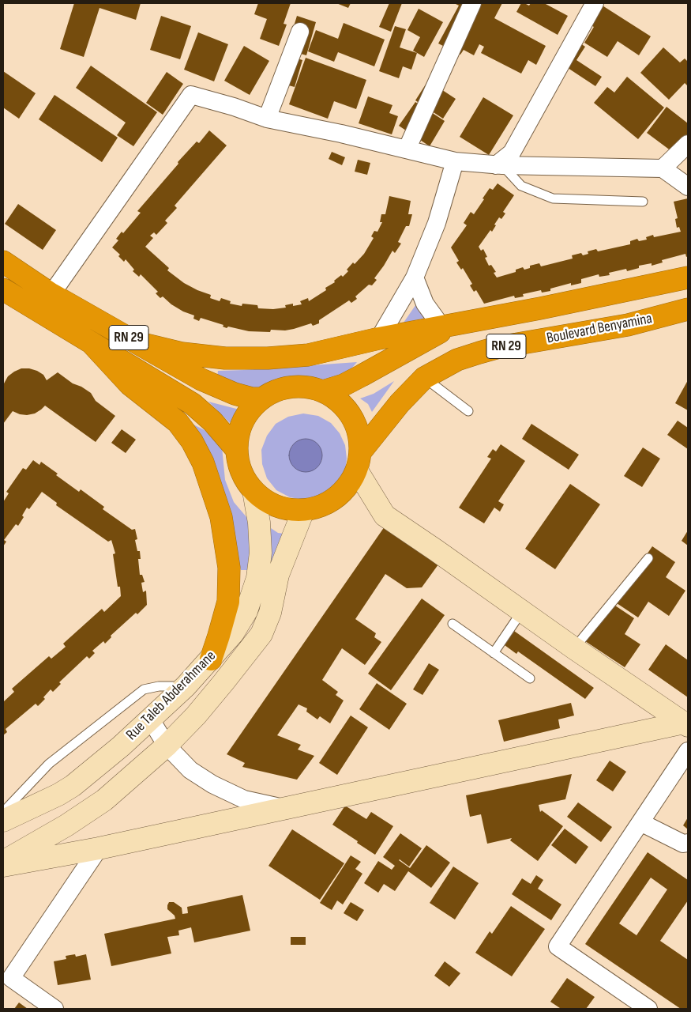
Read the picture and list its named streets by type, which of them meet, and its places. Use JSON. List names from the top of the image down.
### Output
{
  "streets": {
    "highway": ["Boulevard Benyamina", "RN 29"],
    "street": ["Rue Taleb Abderahmane"]
  },
  "crossings": [
    ["Boulevard Benyamina", "RN 29"],
    ["Boulevard Benyamina", "Rue Taleb Abderahmane"],
    ["RN 29", "Rue Taleb Abderahmane"]
  ]
}
